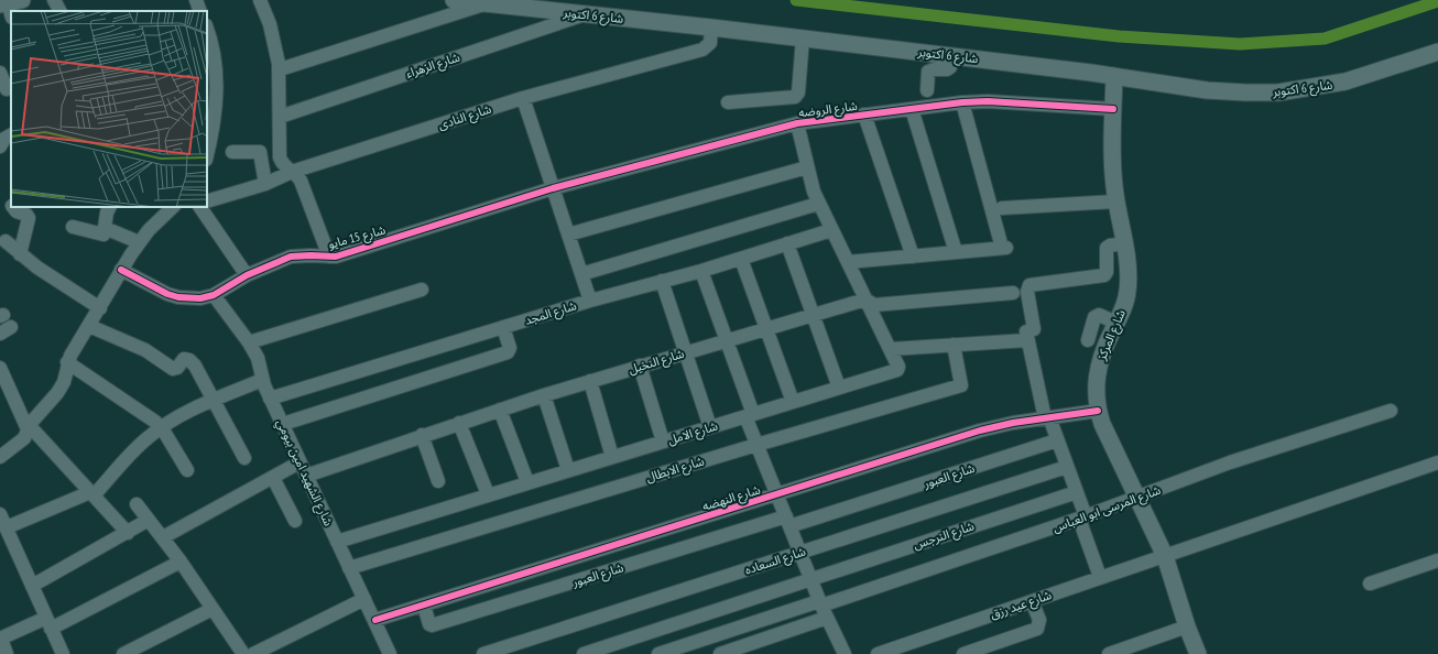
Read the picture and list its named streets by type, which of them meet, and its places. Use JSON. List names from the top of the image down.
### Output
{
  "streets": {
    "main road": ["شارع 6 اكتوبر", "شارع المركز"],
    "street": [
      "شارع الزهراء",
      "شارع الروضه",
      "شارع النادى",
      "شارع 15 مايو",
      "شارع المجد",
      "شارع النخيل",
      "شارع الامل",
      "شارع الابطال",
      "شارع الشهيد امين بيومي",
      "شارع العبور",
      "شارع النهضه",
      "شارع المرسى ابو العباس",
      "شارع النرجس",
      "شارع السعاده",
      "شارع عيد رزق"
    ]
  },
  "crossings": [
    ["شارع 6 اكتوبر", "شارع الزهراء"],
    ["شارع 6 اكتوبر", "شارع النادى"],
    ["شارع 6 اكتوبر", "شارع المركز"],
    ["شارع الروضه", "شارع 15 مايو"],
    ["شارع الروضه", "شارع المركز"],
    ["شارع 15 مايو", "شارع الشهيد امين بيومي"],
    ["شارع المجد", "شارع الشهيد امين بيومي"],
    ["شارع المركز", "شارع النهضه"],
    ["شارع المركز", "شارع المرسى ابو العباس"],
    ["شارع المركز", "شارع عيد رزق"],
    ["شارع النخيل", "شارع الشهيد امين بيومي"],
    ["شارع الامل", "شارع الشهيد امين بيومي"],
    ["شارع الابطال", "شارع الشهيد امين بيومي"],
    ["شارع الشهيد امين بيومي", "شارع النهضه"],
    ["شارع العبور", "شارع النهضه"]
  ]
}
